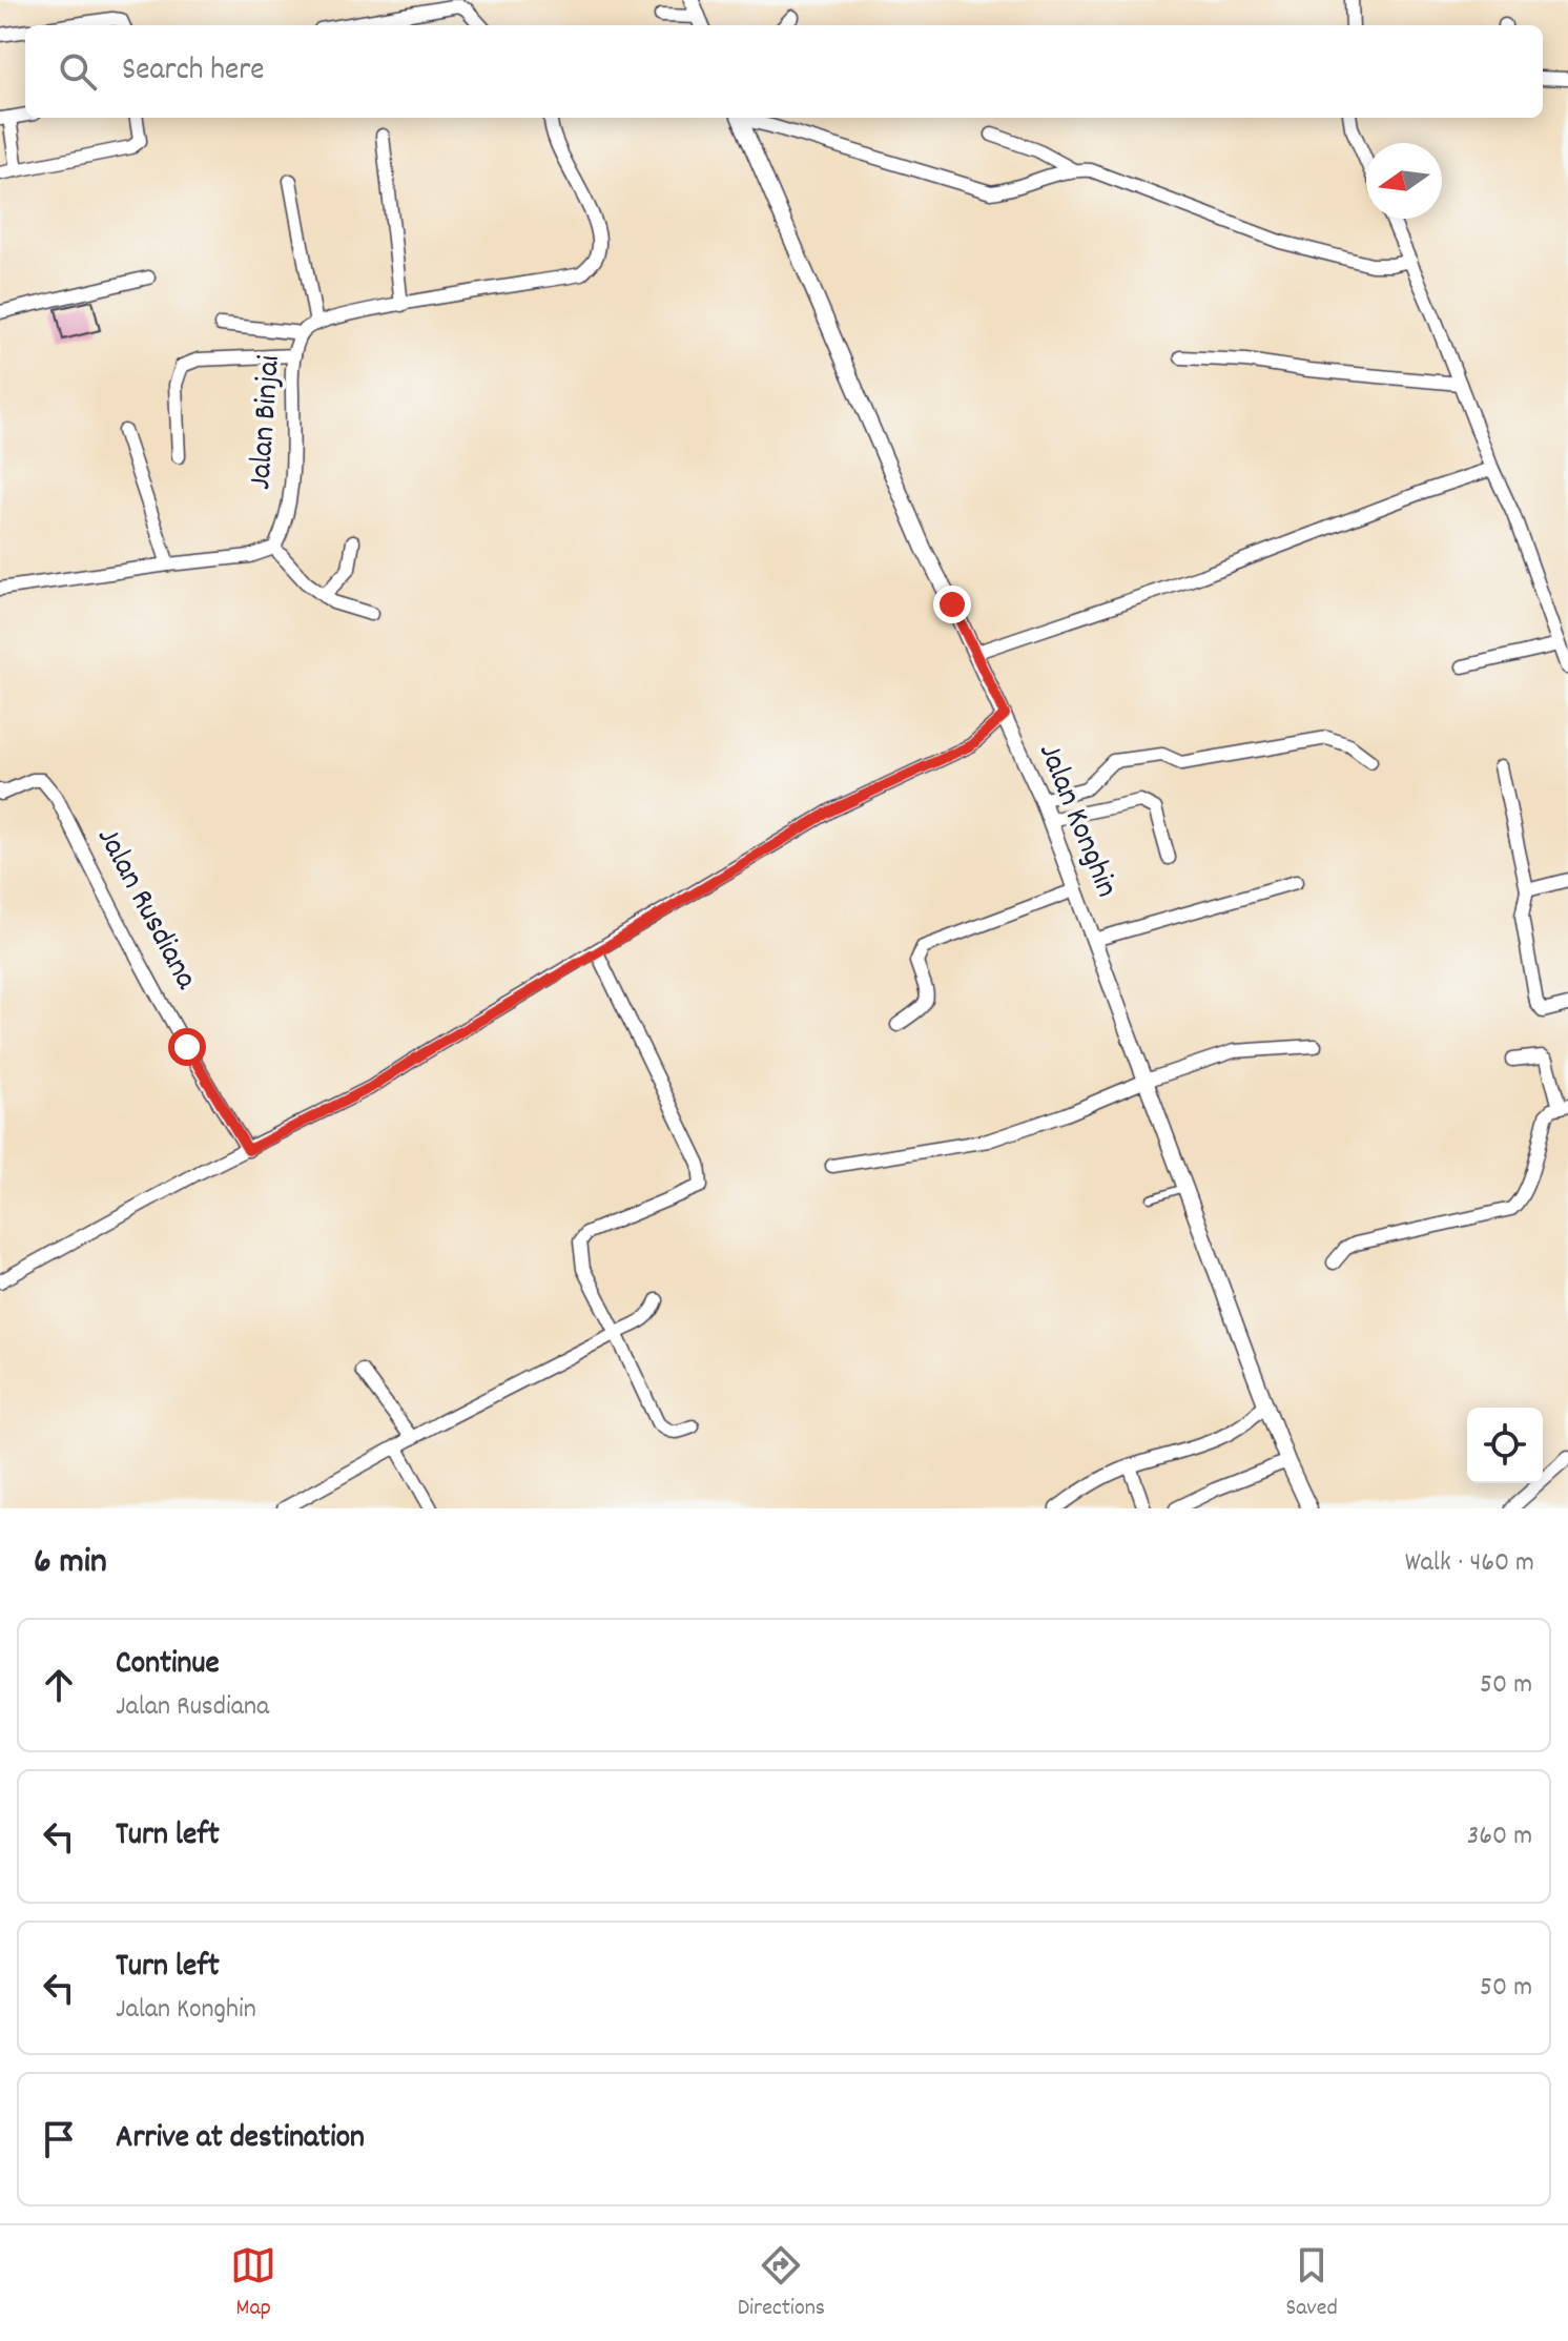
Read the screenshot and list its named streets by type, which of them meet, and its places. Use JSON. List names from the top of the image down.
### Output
{
  "streets": {
    "street": ["Jalan Binjai", "Jalan Konghin", "Jalan Rusdiana"]
  },
  "north": "left",
  "page": {
    "search": "Search here",
    "heading": ["6 min", "Walk · 460 m"],
    "list": [
      ["Continue", "Jalan Rusdiana", "50 m"],
      ["Turn left", "360 m"],
      ["Turn left", "Jalan Konghin", "50 m"],
      "Arrive at destination"
    ],
    "nav": ["Map", "Directions", "Saved"]
  }
}
